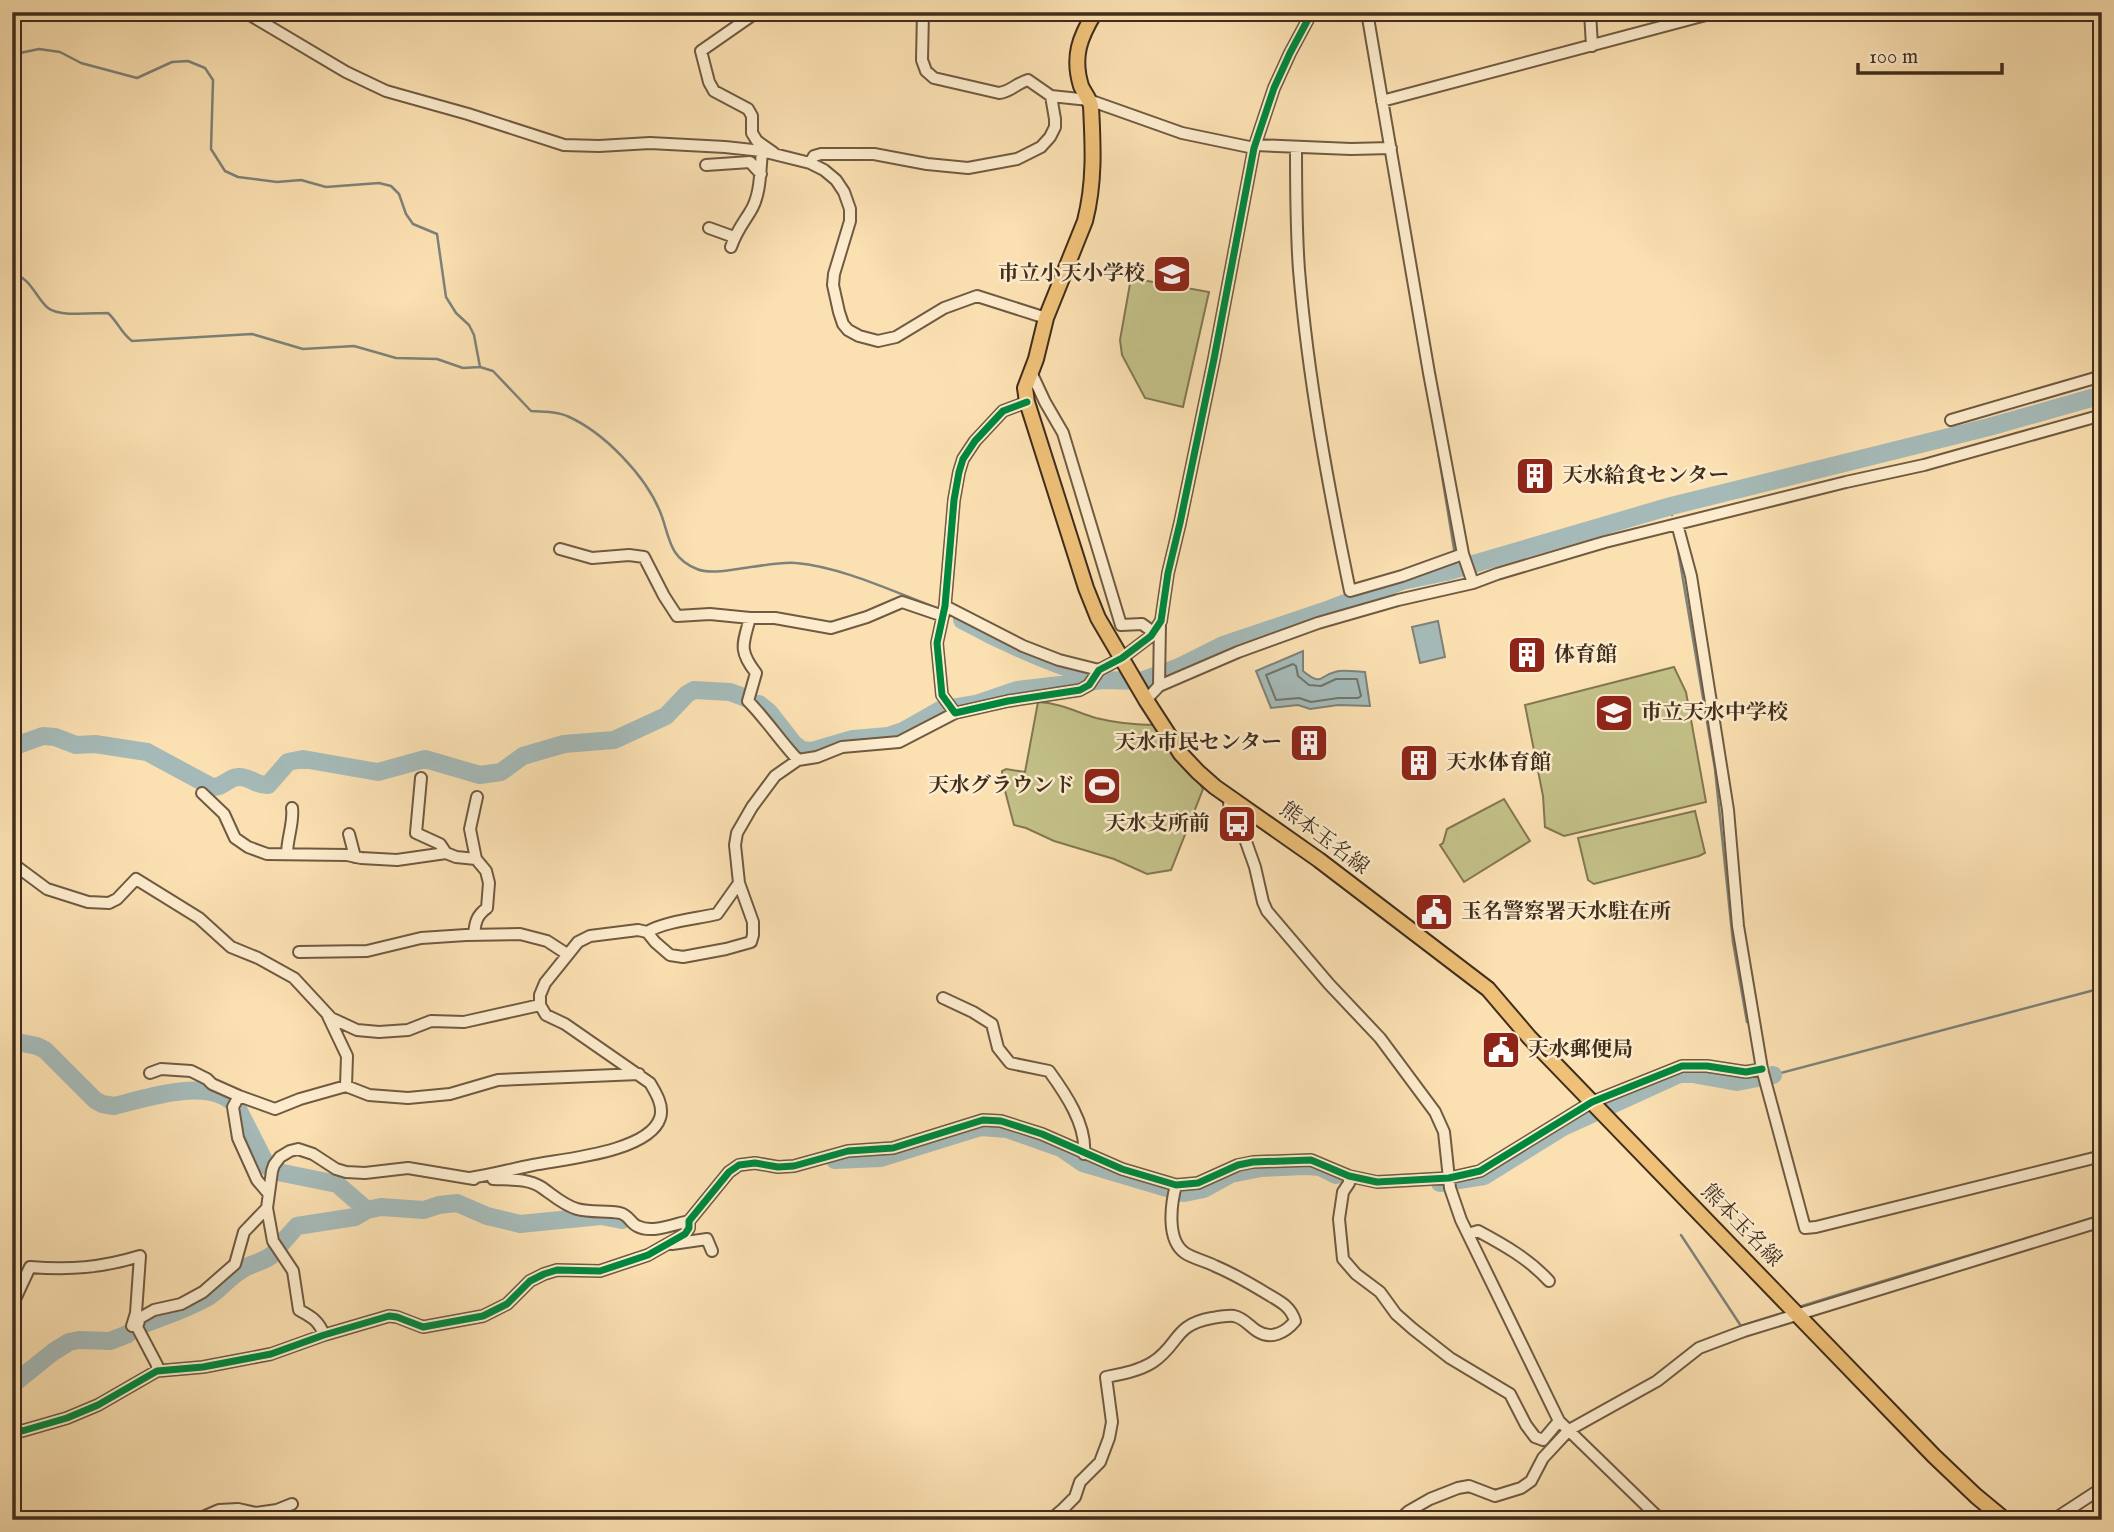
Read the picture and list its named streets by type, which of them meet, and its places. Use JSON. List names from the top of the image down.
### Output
{
  "streets": {
    "main road": ["熊本玉名線"]
  },
  "places": {
    "school or university": ["市立小天小学校", "市立天水中学校"],
    "building": [
      "天水給食センター",
      "体育館",
      "天水市民センター",
      "天水体育館"
    ],
    "sports": ["天水グラウンド"],
    "bus stop": ["天水支所前"],
    "public building": ["玉名警察署天水駐在所", "天水郵便局"]
  },
  "scale_bar": "100 m"
}
